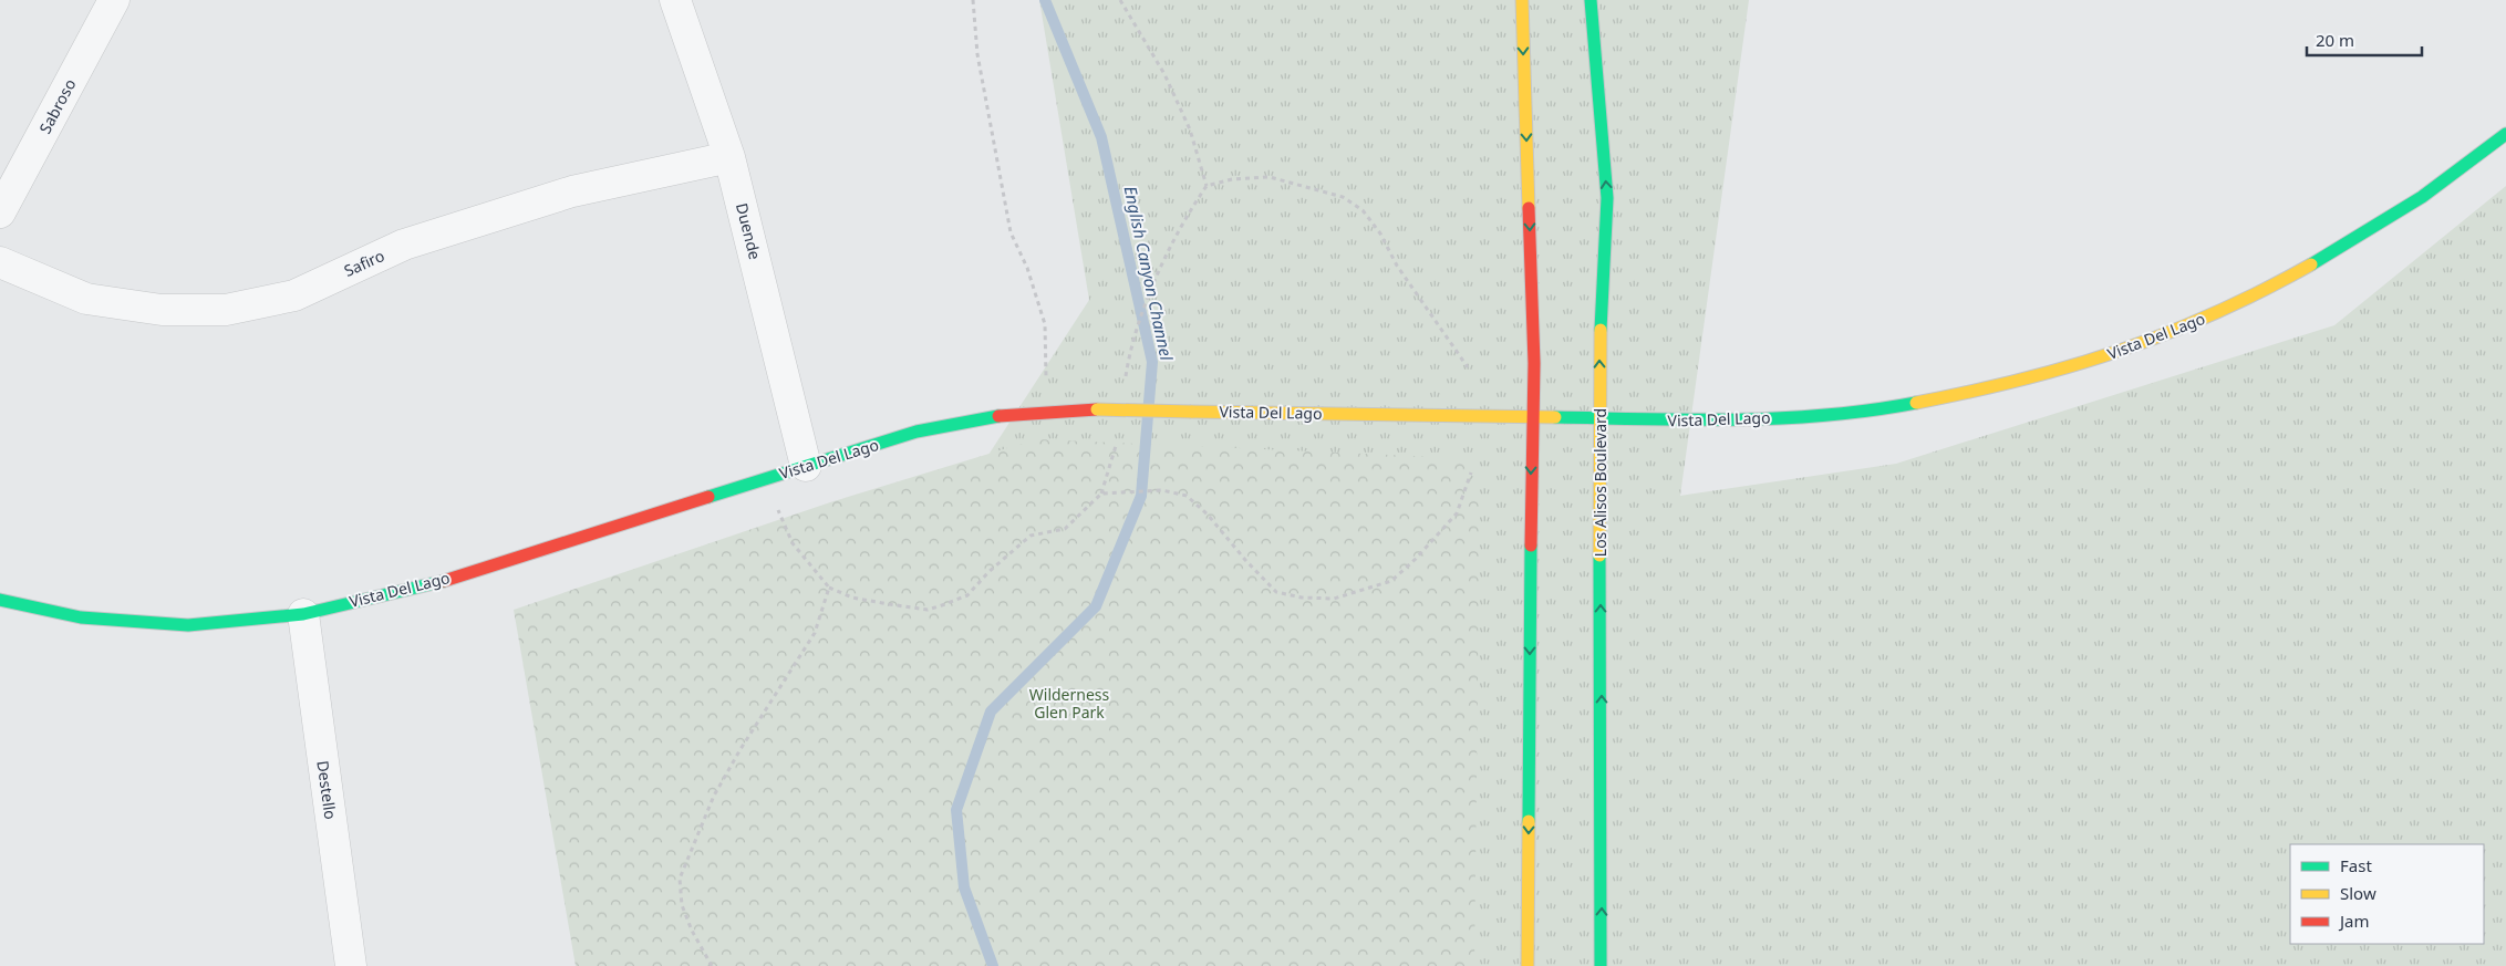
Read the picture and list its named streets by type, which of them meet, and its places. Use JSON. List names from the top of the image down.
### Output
{
  "streets": {
    "street": [
      "Sabroso",
      "Duende",
      "Safiro",
      "Vista Del Lago",
      "Los Alisos Boulevard",
      "Destello"
    ]
  },
  "crossings": [
    ["Duende", "Safiro"],
    ["Duende", "Vista Del Lago"],
    ["Vista Del Lago", "Los Alisos Boulevard"],
    ["Vista Del Lago", "Destello"]
  ],
  "water": ["English Canyon Channel"],
  "parks": ["Wilderness Glen Park"],
  "legend": ["Fast", "Slow", "Jam"],
  "scale_bar": "20 m"
}
